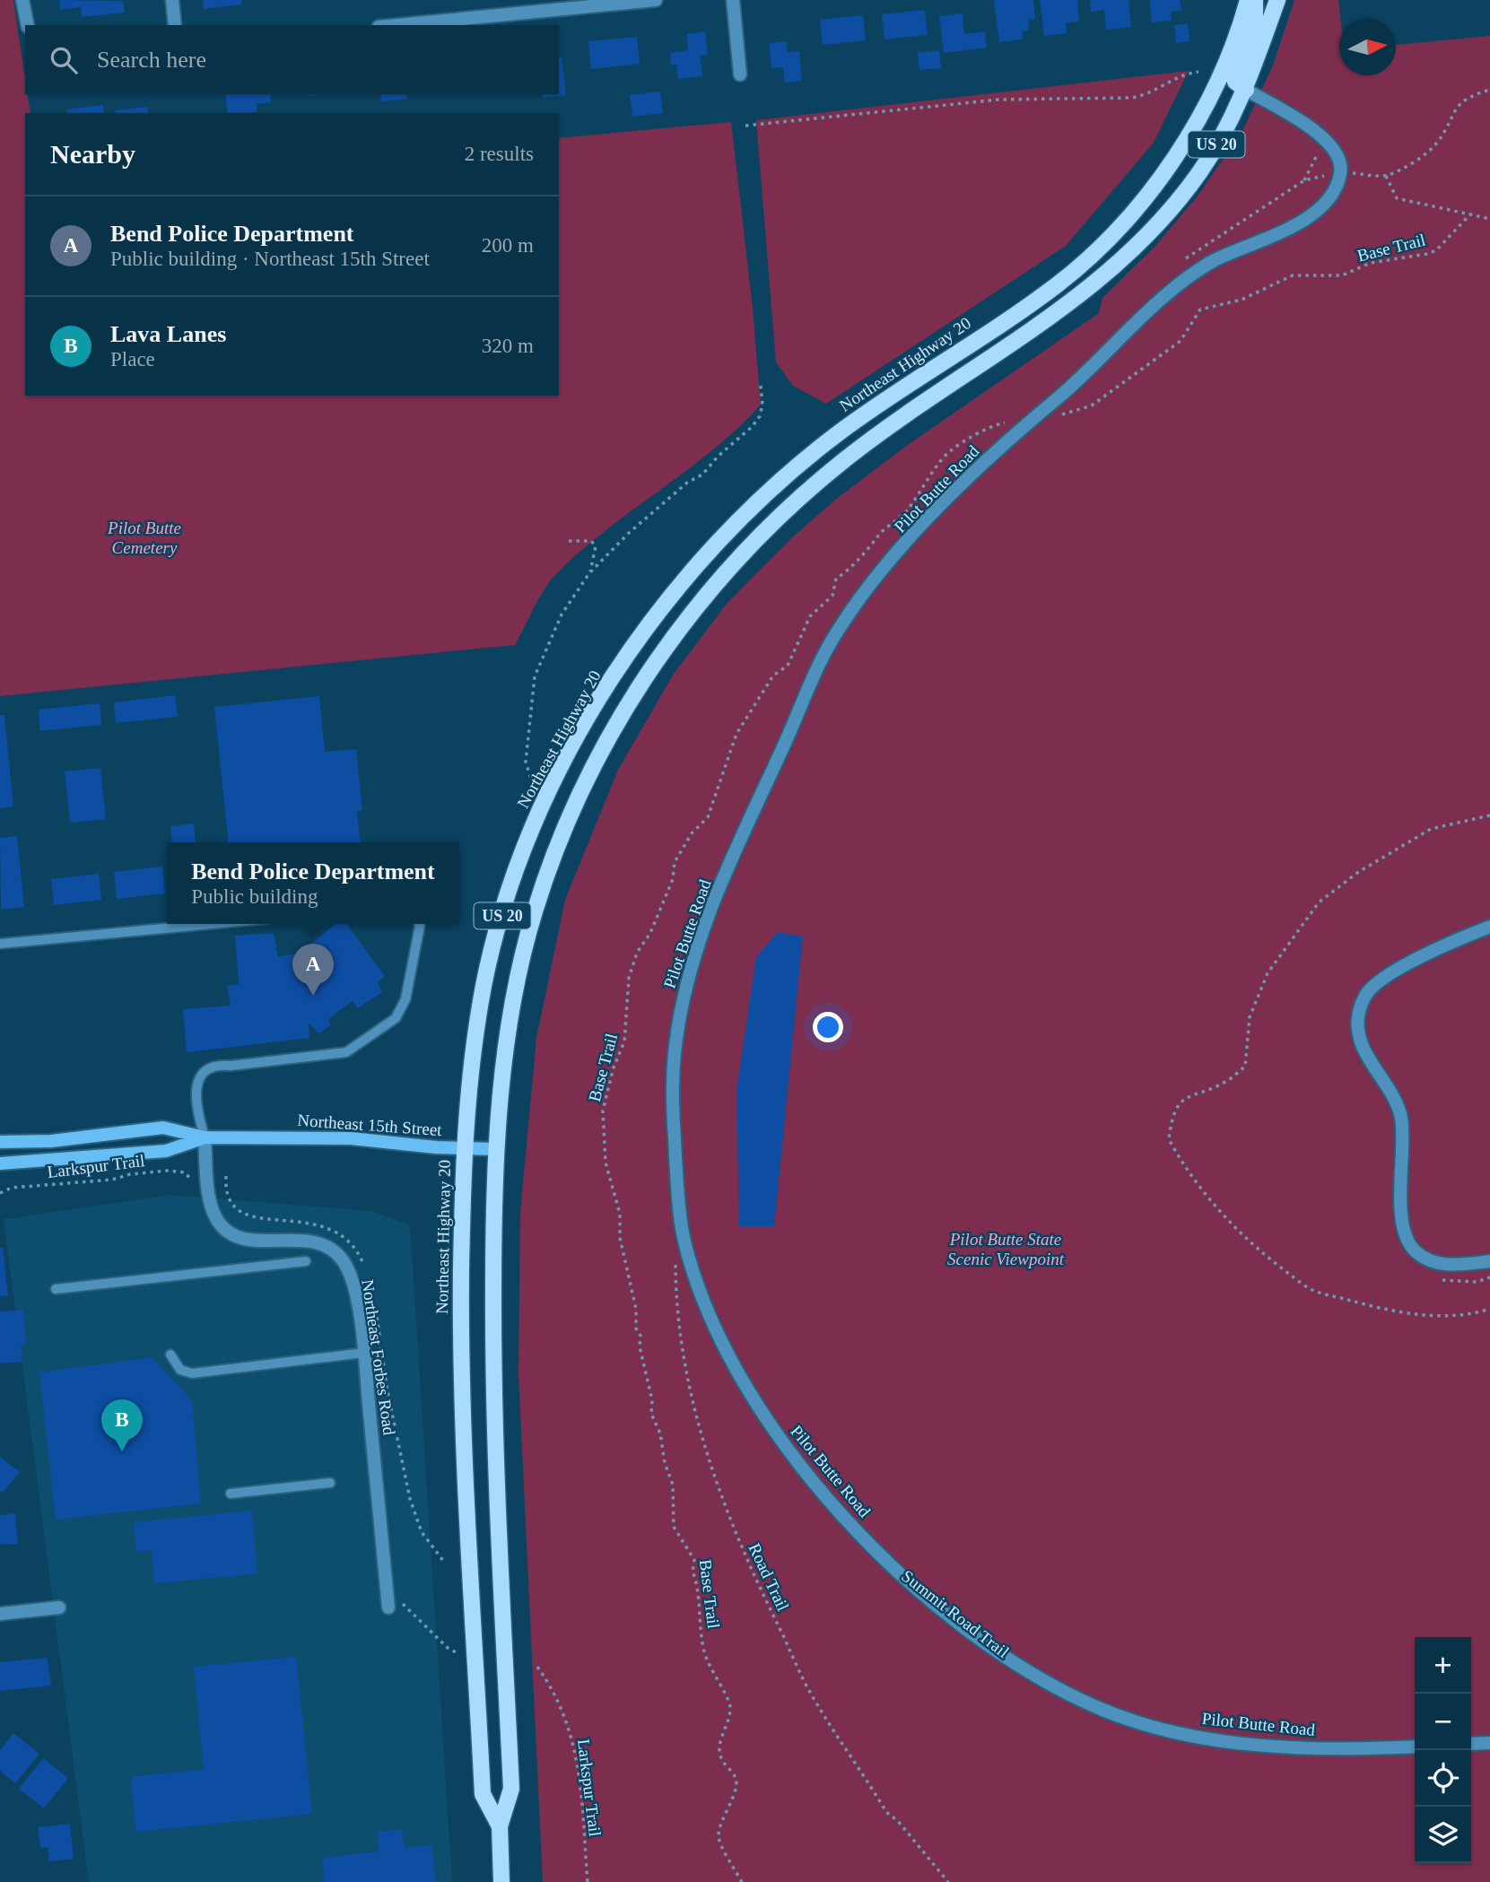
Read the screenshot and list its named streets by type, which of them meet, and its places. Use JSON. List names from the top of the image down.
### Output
{
  "streets": {
    "main road": ["US 20", "Northeast Highway 20", "Northeast 15th Street"],
    "street": ["Pilot Butte Road", "Northeast Forbes Road"],
    "path": ["Base Trail", "Larkspur Trail", "Road Trail"]
  },
  "crossings": [
    ["Northeast Highway 20", "Northeast 15th Street"],
    ["Northeast 15th Street", "Northeast Forbes Road"]
  ],
  "parks": ["Pilot Butte Cemetery", "Pilot Butte State Scenic Viewpoint"],
  "north": "right",
  "page": {
    "search": "Search here",
    "heading": ["Nearby", "2 results"],
    "list": [
      {
        "mark": "A",
        "name": "Bend Police Department",
        "note": "Public building · Northeast 15th Street",
        "value": "200 m"
      },
      {
        "mark": "B",
        "name": "Lava Lanes",
        "note": "Place",
        "value": "320 m"
      }
    ],
    "popup": ["Bend Police Department", "Public building"],
    "pins": ["A", "B"],
    "map_buttons": ["+", "−"]
  }
}
